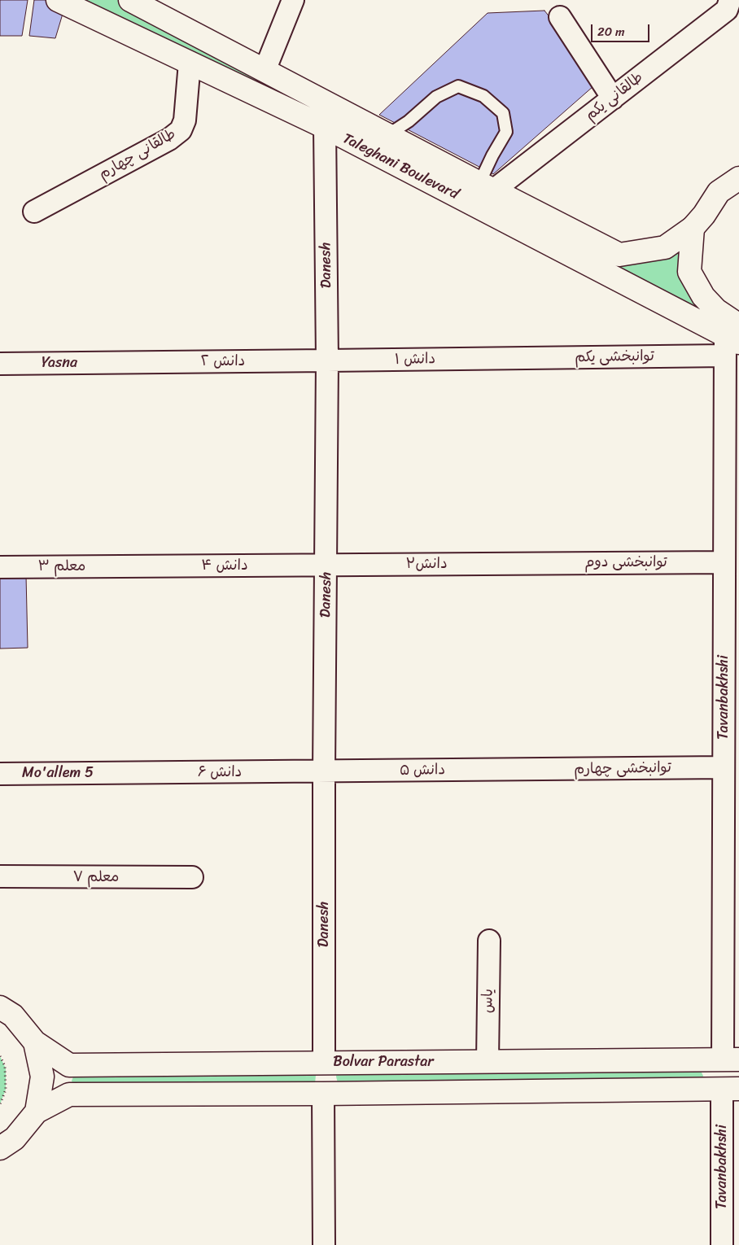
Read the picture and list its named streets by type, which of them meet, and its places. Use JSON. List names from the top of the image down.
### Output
{
  "streets": {
    "main road": ["Taleghani Boulevard", "Bolvar Parastar"],
    "street": [
      "طالقانی یکم",
      "طالقانی چهارم",
      "Danesh",
      "توانبخشی یکم",
      "دانش ١",
      "دانش ٢",
      "Yasna",
      "توانبخشی دوم",
      "دانش٣",
      "دانش ۴",
      "معلم ۳",
      "Tavanbakhshi",
      "توانبخشی چهارم",
      "دانش ۵",
      "دانش ۶",
      "Mo'allem 5",
      "معلم ٧",
      "یاس"
    ]
  },
  "crossings": [
    ["طالقانی یکم", "Taleghani Boulevard"],
    ["طالقانی چهارم", "Taleghani Boulevard"],
    ["Taleghani Boulevard", "Danesh"],
    ["Taleghani Boulevard", "توانبخشی یکم"],
    ["Taleghani Boulevard", "Tavanbakhshi"],
    ["Danesh", "دانش ١"],
    ["Danesh", "دانش ٢"],
    ["Danesh", "دانش٣"],
    ["Danesh", "دانش ۴"],
    ["Danesh", "دانش ۵"],
    ["Danesh", "دانش ۶"],
    ["Danesh", "Bolvar Parastar"],
    ["توانبخشی یکم", "دانش ١"],
    ["توانبخشی یکم", "Tavanbakhshi"],
    ["دانش ١", "دانش ٢"],
    ["دانش ٢", "Yasna"],
    ["توانبخشی دوم", "دانش٣"],
    ["توانبخشی دوم", "Tavanbakhshi"],
    ["دانش٣", "دانش ۴"],
    ["دانش ۴", "معلم ۳"],
    ["Tavanbakhshi", "توانبخشی چهارم"],
    ["Tavanbakhshi", "Bolvar Parastar"],
    ["توانبخشی چهارم", "دانش ۵"],
    ["دانش ۵", "دانش ۶"],
    ["دانش ۶", "Mo'allem 5"],
    ["یاس", "Bolvar Parastar"]
  ],
  "scale_bar": "20 m"
}
